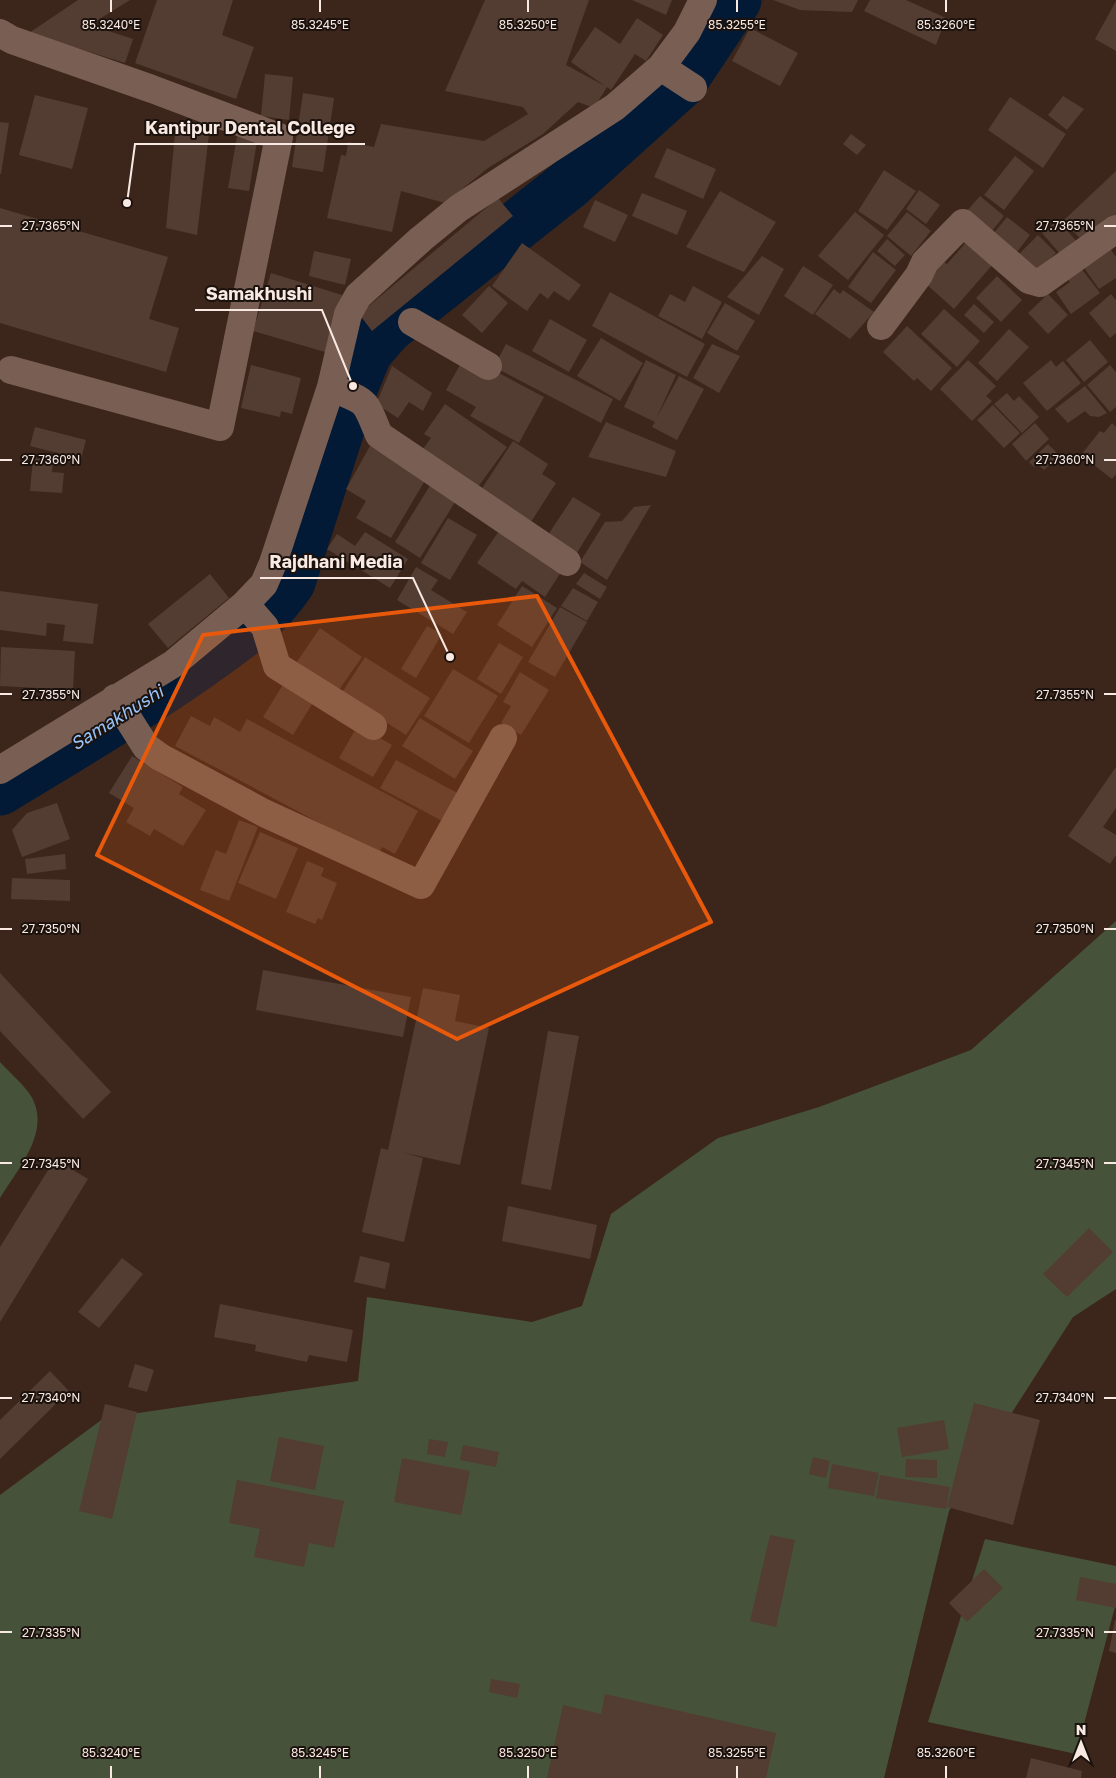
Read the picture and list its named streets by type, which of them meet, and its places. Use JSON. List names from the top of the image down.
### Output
{
  "water": ["Samakhushi"],
  "places": ["Kantipur Dental College", "Samakhushi", "Rajdhani Media"],
  "north": "top",
  "coordinates": [
    "85.3240°E",
    "85.3245°E",
    "85.3250°E",
    "85.3255°E",
    "85.3260°E",
    "27.7365°N",
    "27.7360°N",
    "27.7355°N",
    "27.7350°N",
    "27.7345°N",
    "27.7340°N",
    "27.7335°N"
  ]
}
